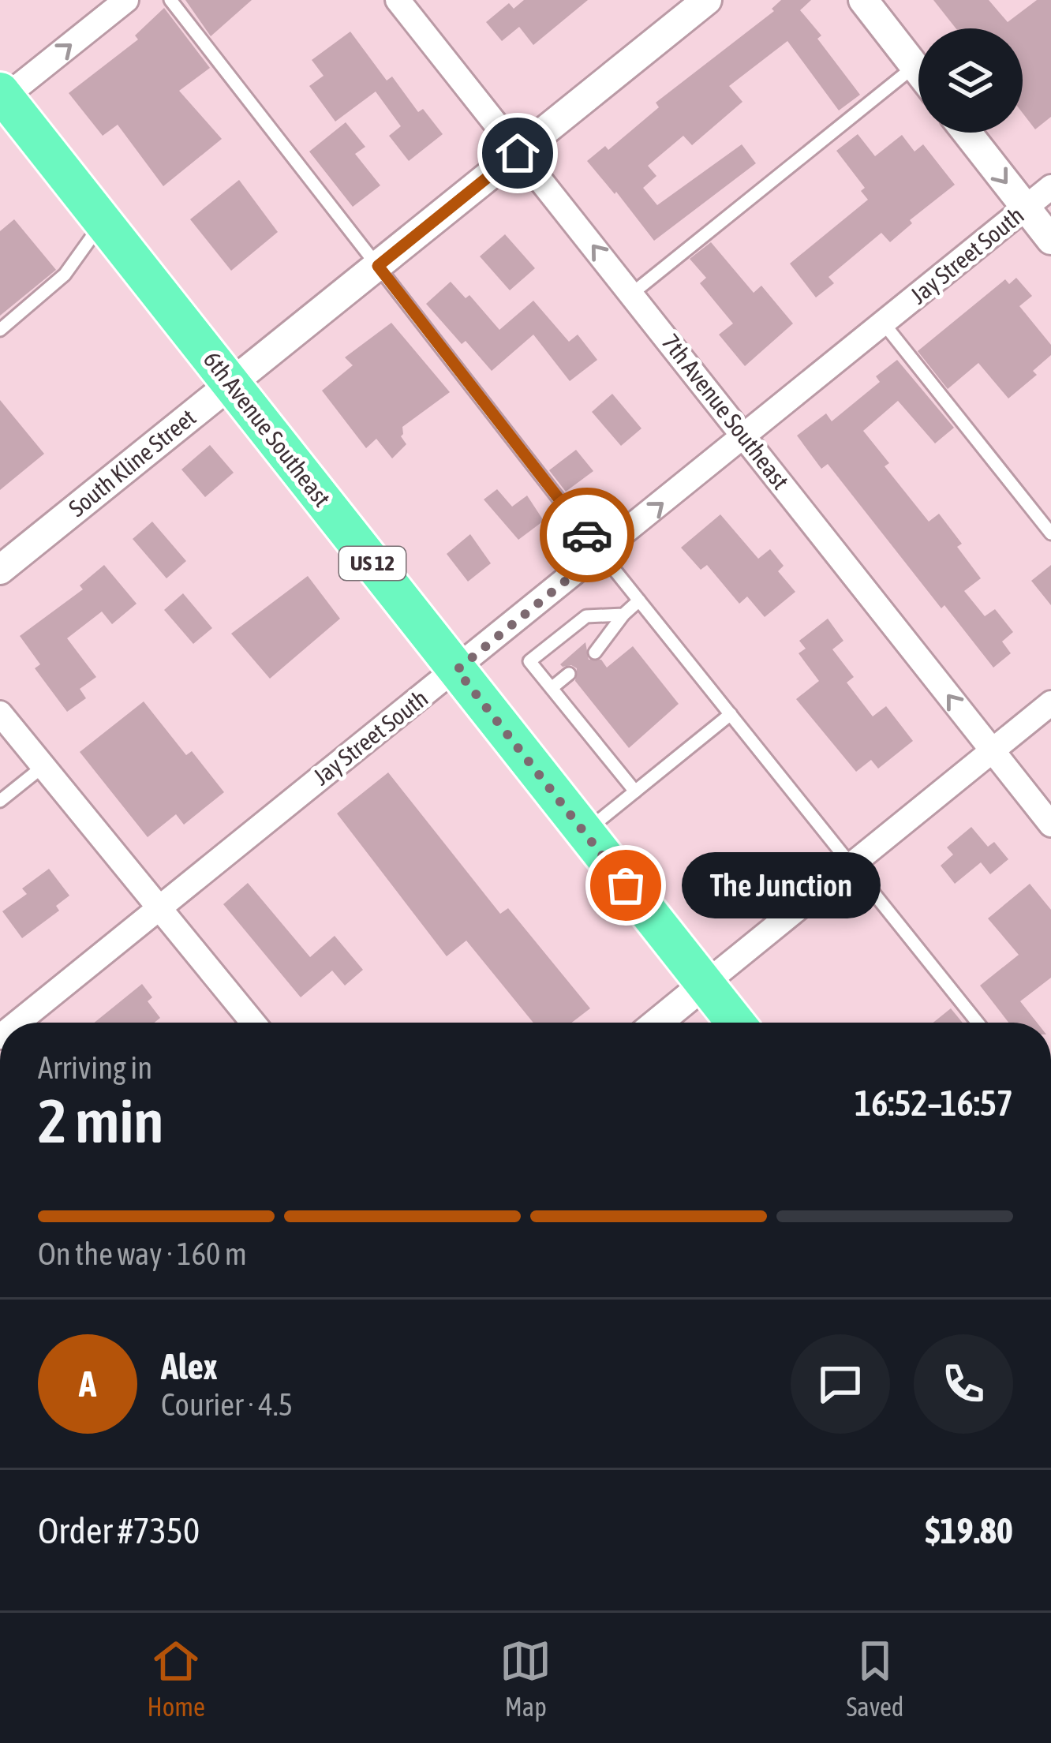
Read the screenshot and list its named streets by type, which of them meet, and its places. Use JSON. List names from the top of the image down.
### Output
{
  "streets": {
    "highway": ["6th Avenue Southeast", "US 12"],
    "street": ["Jay Street South", "7th Avenue Southeast", "South Kline Street"]
  },
  "crossings": [
    ["Jay Street South", "7th Avenue Southeast"],
    ["Jay Street South", "6th Avenue Southeast"],
    ["7th Avenue Southeast", "South Kline Street"],
    ["6th Avenue Southeast", "South Kline Street"]
  ],
  "one_way": ["7th Avenue Southeast"],
  "places": ["The Junction"],
  "page": {
    "bubble": "The Junction",
    "heading": ["2 min", "Arriving in", "16:52–16:57"],
    "panel": [
      "Alex",
      "Courier · 4.5",
      "Order #7350",
      "$19.80"
    ],
    "bar": "On the way · 160 m",
    "round": "A",
    "tabs": ["Home", "Map", "Saved"]
  }
}
